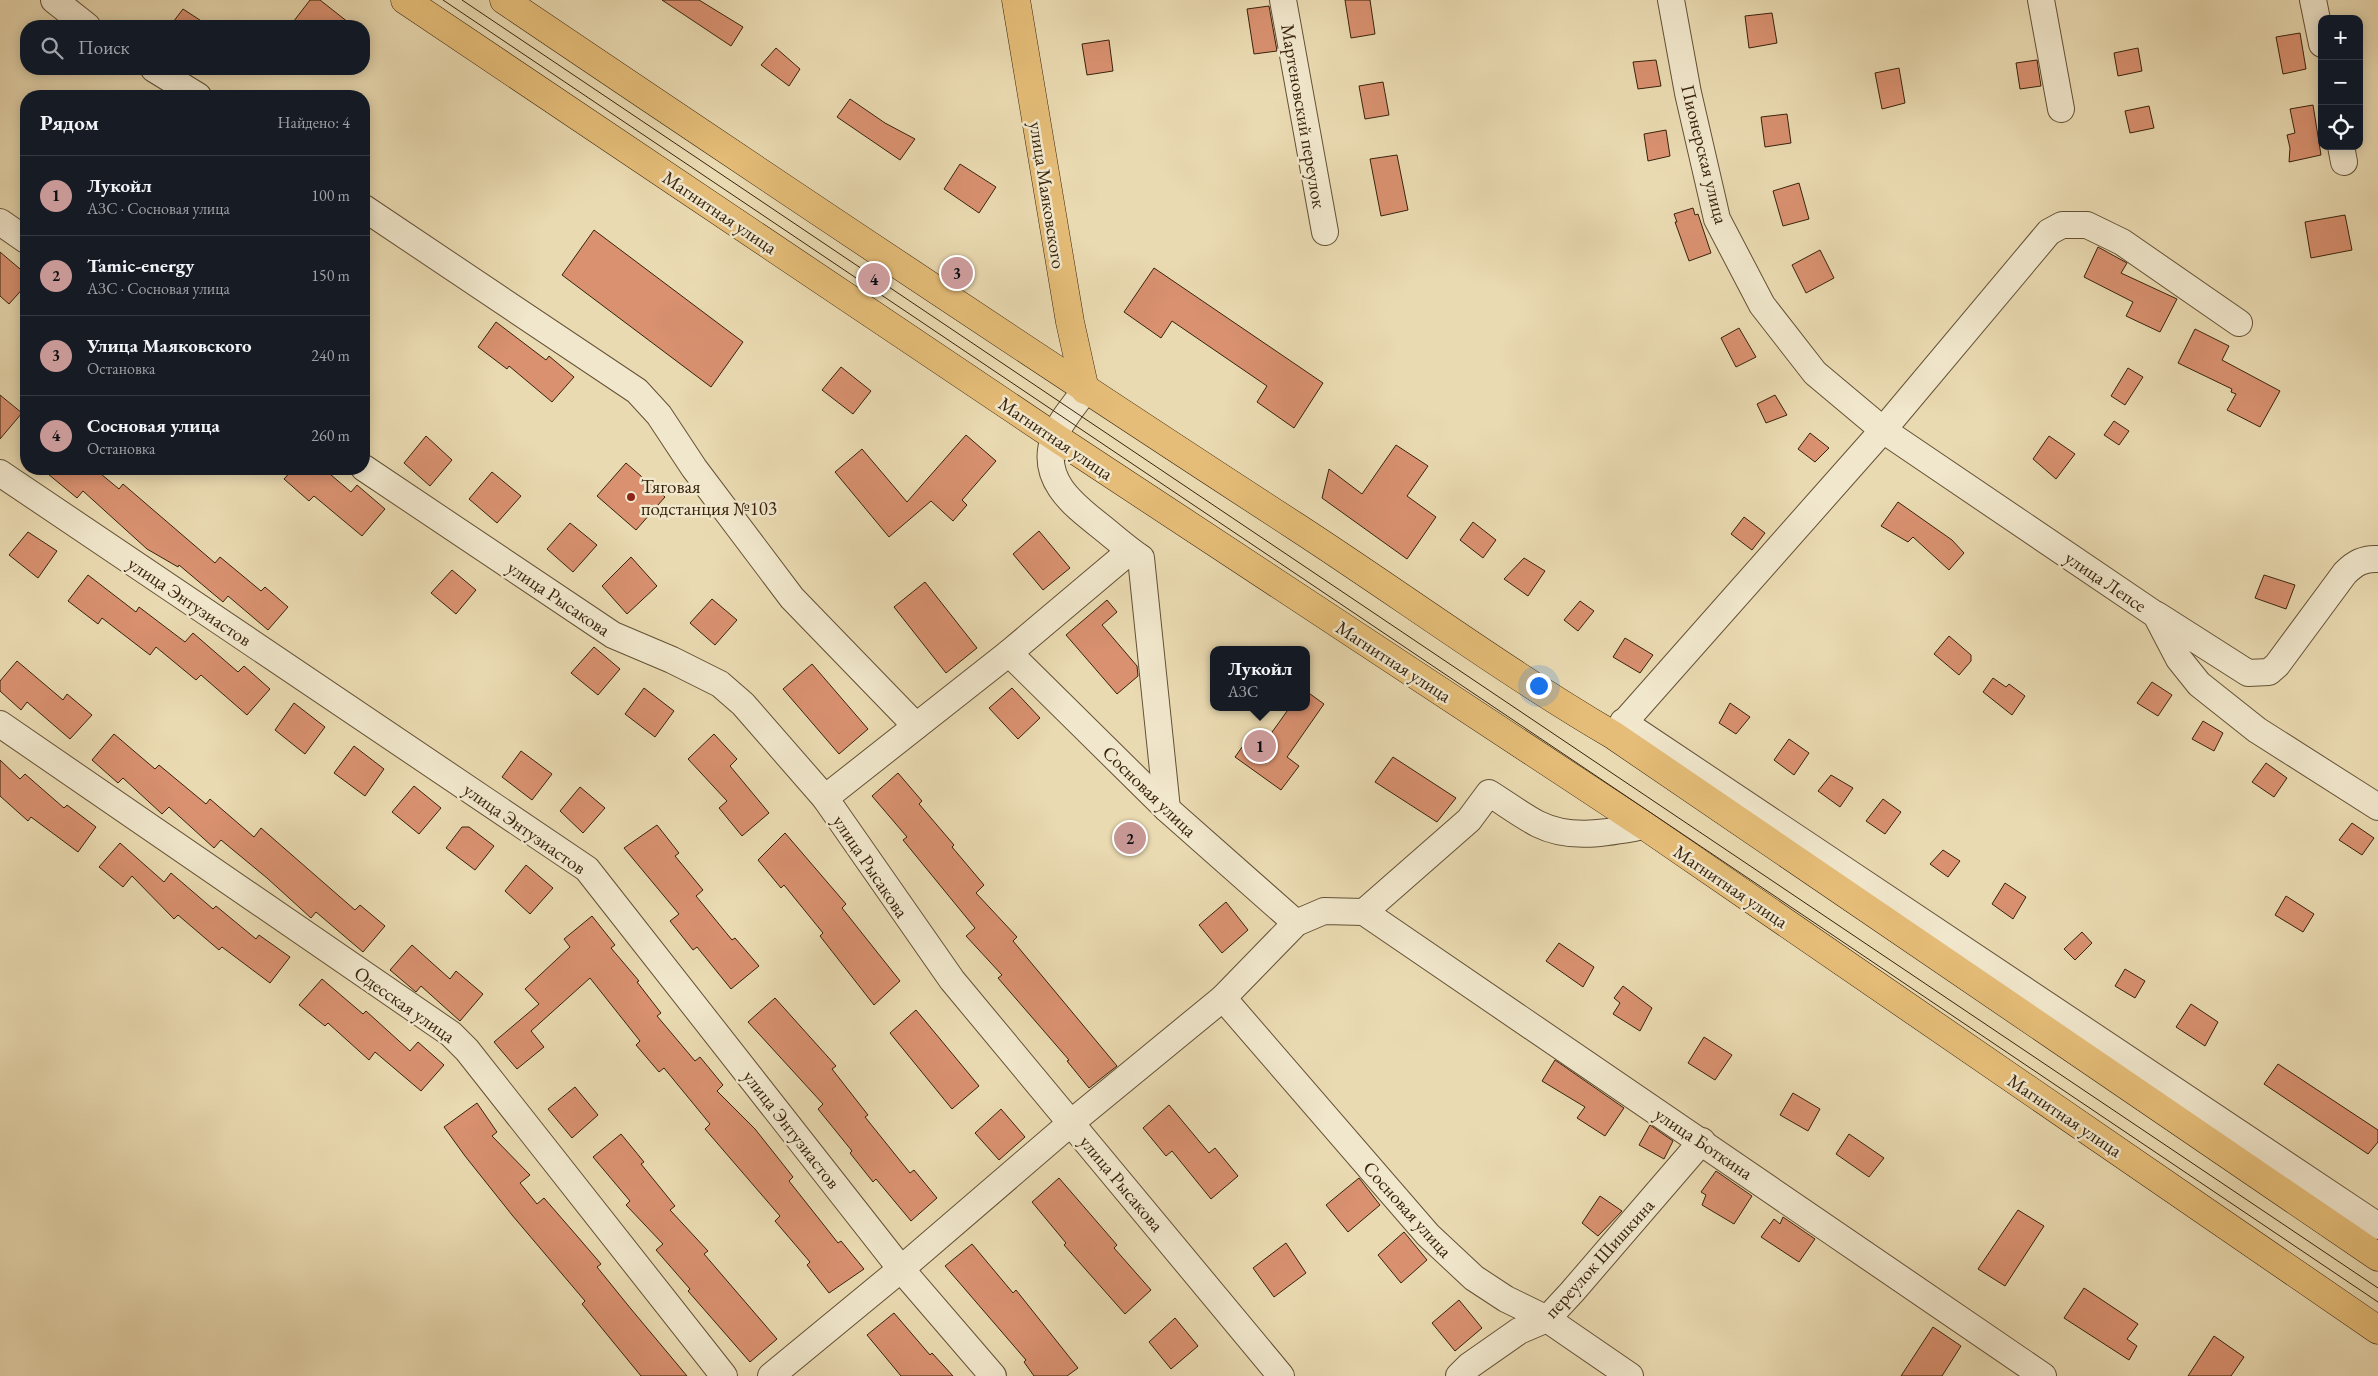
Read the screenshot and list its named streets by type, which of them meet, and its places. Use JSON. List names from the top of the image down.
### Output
{
  "streets": {
    "main road": ["улица Маяковского", "Магнитная улица"],
    "street": [
      "Мартеновский переулок",
      "Пионерская улица",
      "улица Лепсе",
      "улица Рысакова",
      "улица Энтузиастов",
      "Сосновая улица",
      "Одесская улица",
      "улица Боткина",
      "переулок Шишкина"
    ]
  },
  "crossings": [
    ["Пионерская улица", "улица Лепсе"],
    ["Сосновая улица", "переулок Шишкина"],
    ["улица Боткина", "переулок Шишкина"]
  ],
  "places": ["Тяговая подстанция №103"],
  "page": {
    "map_buttons": ["+", "−"],
    "search": "Поиск",
    "heading": ["Рядом", "Найдено: 4"],
    "list": [
      {
        "mark": "1",
        "name": "Лукойл",
        "note": "АЗС · Сосновая улица",
        "value": "100 m"
      },
      {
        "mark": "2",
        "name": "Tamic-energy",
        "note": "АЗС · Сосновая улица",
        "value": "150 m"
      },
      {
        "mark": "3",
        "name": "Улица Маяковского",
        "note": "Остановка",
        "value": "240 m"
      },
      {
        "mark": "4",
        "name": "Сосновая улица",
        "note": "Остановка",
        "value": "260 m"
      }
    ],
    "pins": [
      "3",
      "4",
      "1",
      "2"
    ],
    "popup": ["Лукойл", "АЗС"]
  }
}
